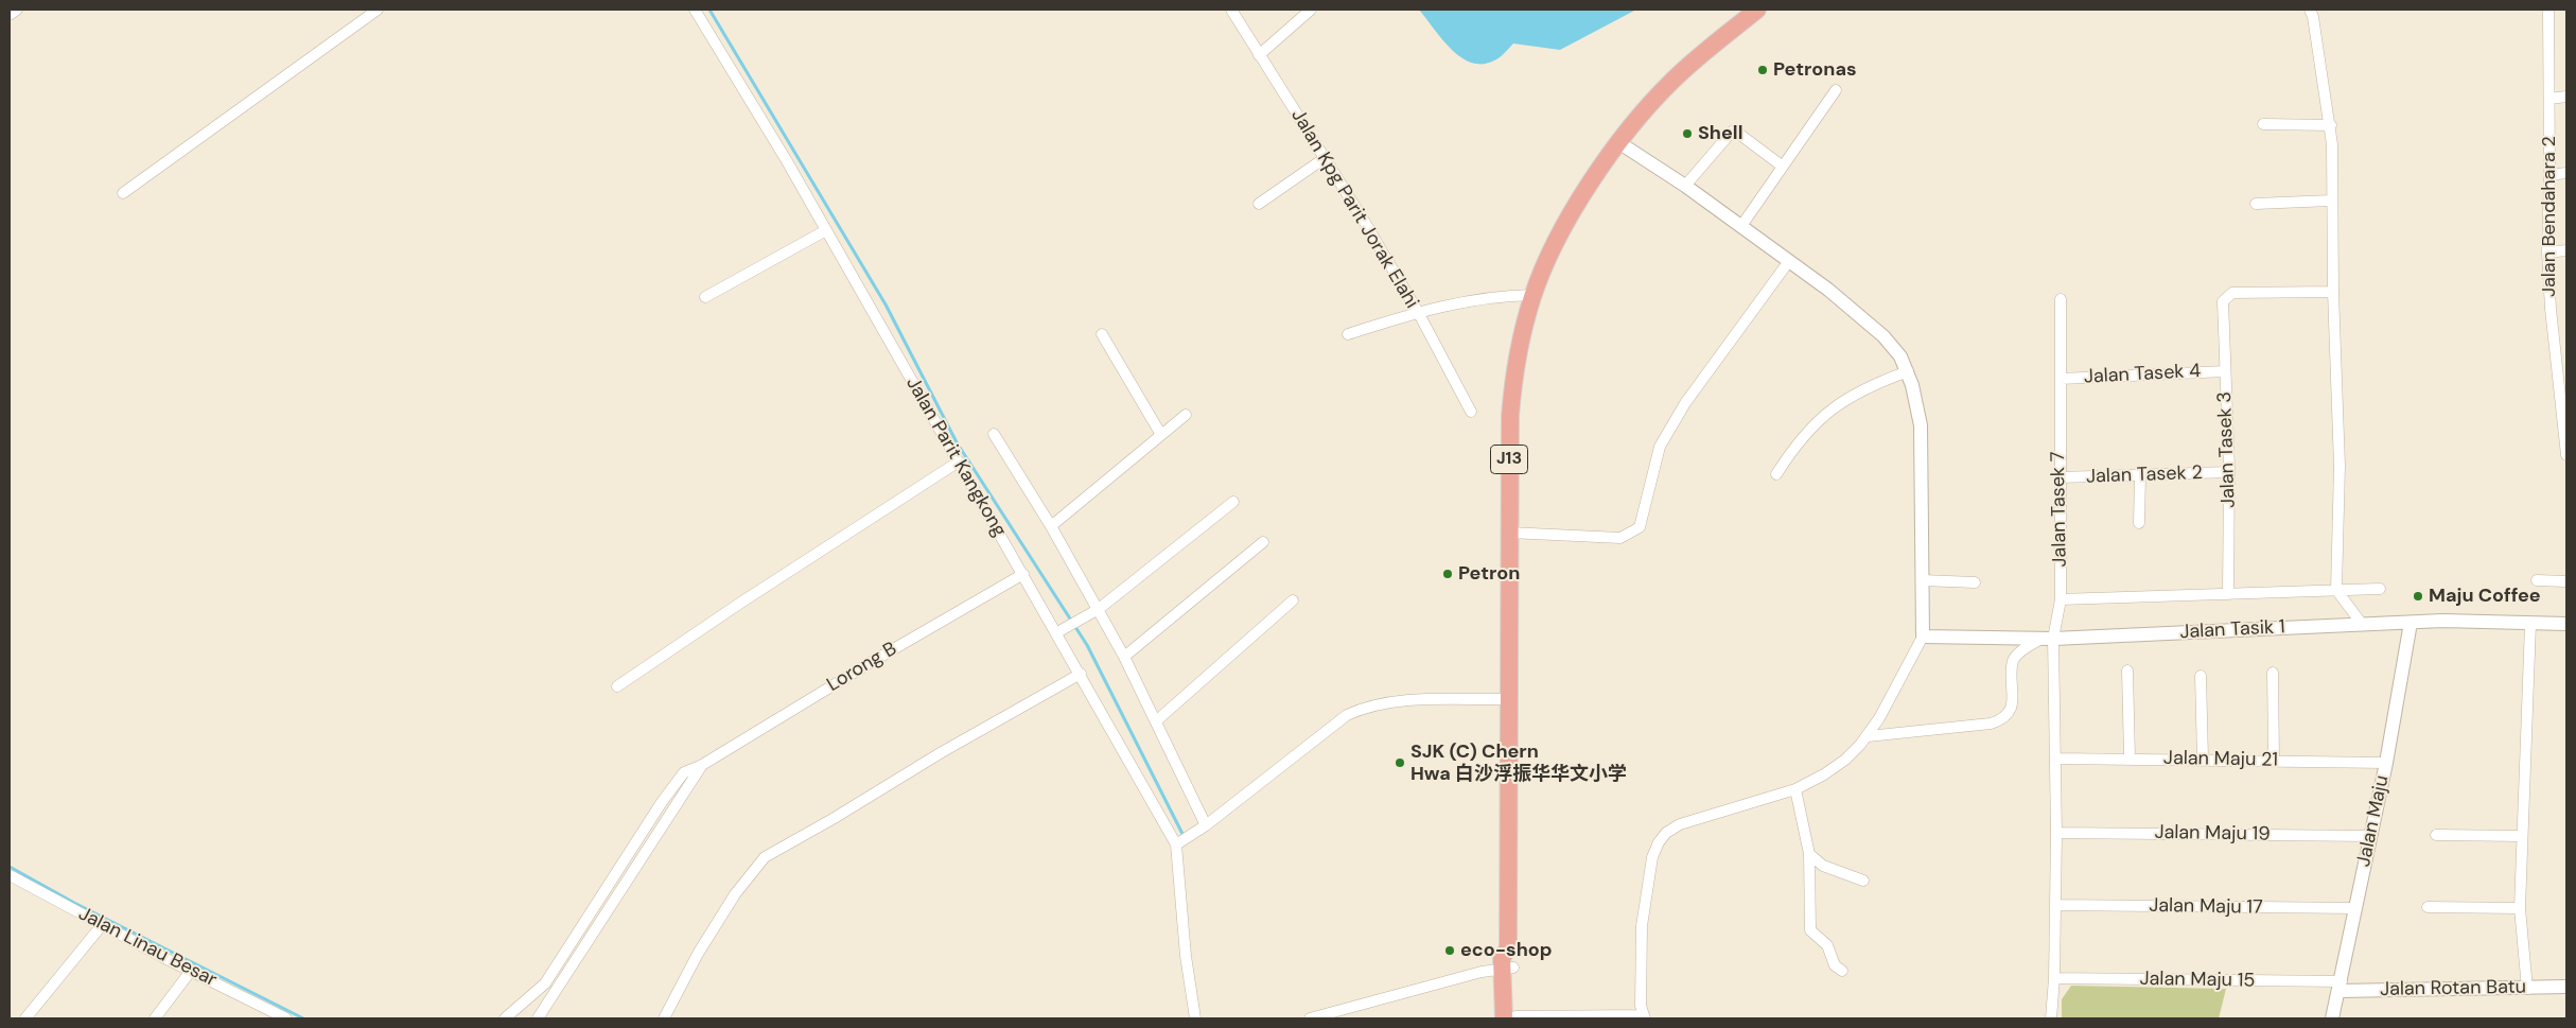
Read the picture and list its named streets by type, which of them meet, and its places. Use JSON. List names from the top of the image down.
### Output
{
  "streets": {
    "main road": ["J13"],
    "street": [
      "Jalan Kpg Parit Jorak Elahi",
      "Jalan Bendahara 2",
      "Jalan Tasek 4",
      "Jalan Tasek 3",
      "Jalan Parit Kangkong",
      "Jalan Tasek 2",
      "Jalan Tasek 7",
      "Jalan Tasik 1",
      "Lorong B",
      "Jalan Maju 21",
      "Jalan Maju",
      "Jalan Maju 19",
      "Jalan Maju 17",
      "Jalan Linau Besar",
      "Jalan Maju 15",
      "Jalan Rotan Batu"
    ]
  },
  "crossings": [
    ["Jalan Tasek 4", "Jalan Tasek 3"],
    ["Jalan Tasek 4", "Jalan Tasek 7"],
    ["Jalan Tasek 3", "Jalan Tasek 2"],
    ["Jalan Parit Kangkong", "Lorong B"],
    ["Jalan Tasek 2", "Jalan Tasek 7"],
    ["Jalan Tasek 7", "Jalan Tasik 1"],
    ["Jalan Tasek 7", "Jalan Maju 21"],
    ["Jalan Tasek 7", "Jalan Maju 19"],
    ["Jalan Tasek 7", "Jalan Maju 17"],
    ["Jalan Tasek 7", "Jalan Maju 15"],
    ["Jalan Tasik 1", "Jalan Maju"],
    ["Jalan Maju 21", "Jalan Maju"],
    ["Jalan Maju", "Jalan Maju 19"],
    ["Jalan Maju", "Jalan Maju 17"],
    ["Jalan Maju", "Jalan Maju 15"],
    ["Jalan Maju", "Jalan Rotan Batu"],
    ["Jalan Maju 15", "Jalan Rotan Batu"]
  ],
  "places": [
    "Petronas",
    "Shell",
    "Petron",
    "Maju Coffee",
    "SJK (C) Chern Hwa 白沙浮振华华文小学",
    "eco-shop"
  ]
}
